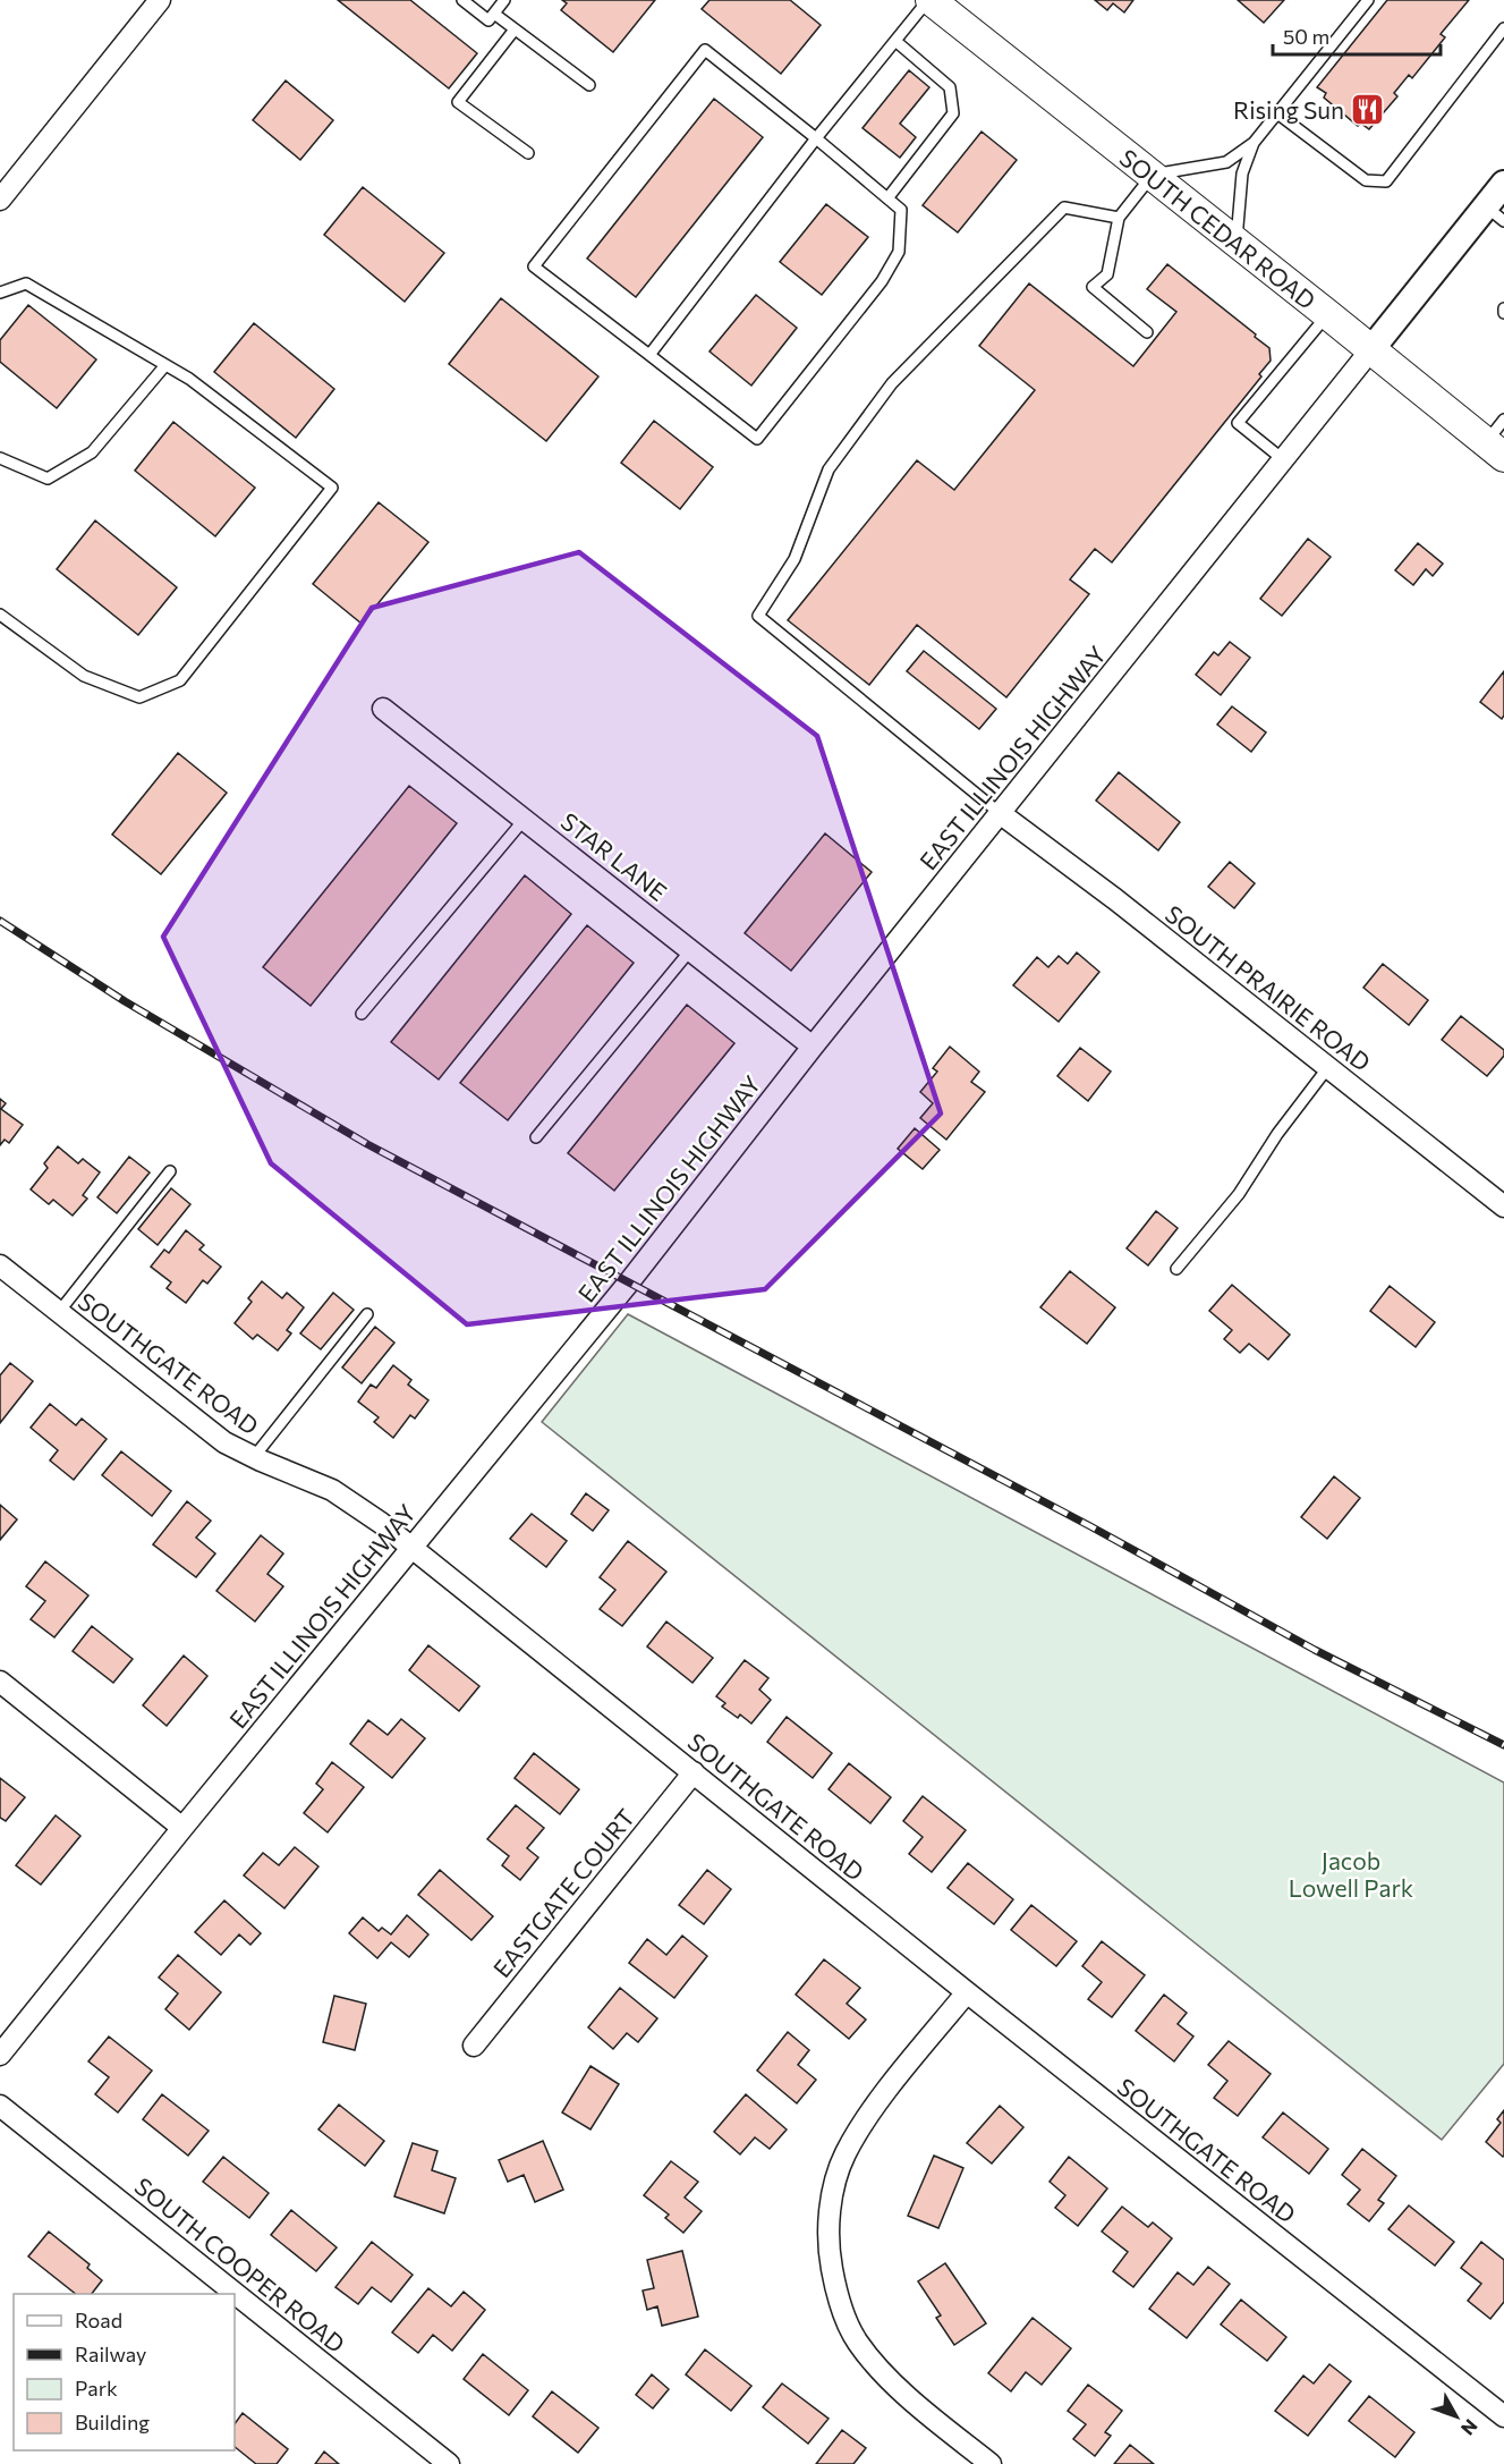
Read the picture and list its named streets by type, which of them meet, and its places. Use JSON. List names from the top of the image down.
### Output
{
  "streets": {
    "main road": ["SOUTH CEDAR ROAD"],
    "street": [
      "EAST ILLINOIS HIGHWAY",
      "STAR LANE",
      "SOUTH PRAIRIE ROAD",
      "SOUTHGATE ROAD",
      "EASTGATE COURT",
      "SOUTH COOPER ROAD"
    ]
  },
  "crossings": [
    ["SOUTH CEDAR ROAD", "EAST ILLINOIS HIGHWAY"],
    ["EAST ILLINOIS HIGHWAY", "STAR LANE"],
    ["EAST ILLINOIS HIGHWAY", "SOUTH PRAIRIE ROAD"],
    ["EAST ILLINOIS HIGHWAY", "SOUTHGATE ROAD"],
    ["SOUTHGATE ROAD", "EASTGATE COURT"]
  ],
  "parks": ["Jacob Lowell Park"],
  "places": {
    "restaurant": ["Rising Sun"]
  },
  "legend": [
    "Road",
    "Railway",
    "Park",
    "Building"
  ],
  "scale_bar": "50 m",
  "north": "bottom right"
}
